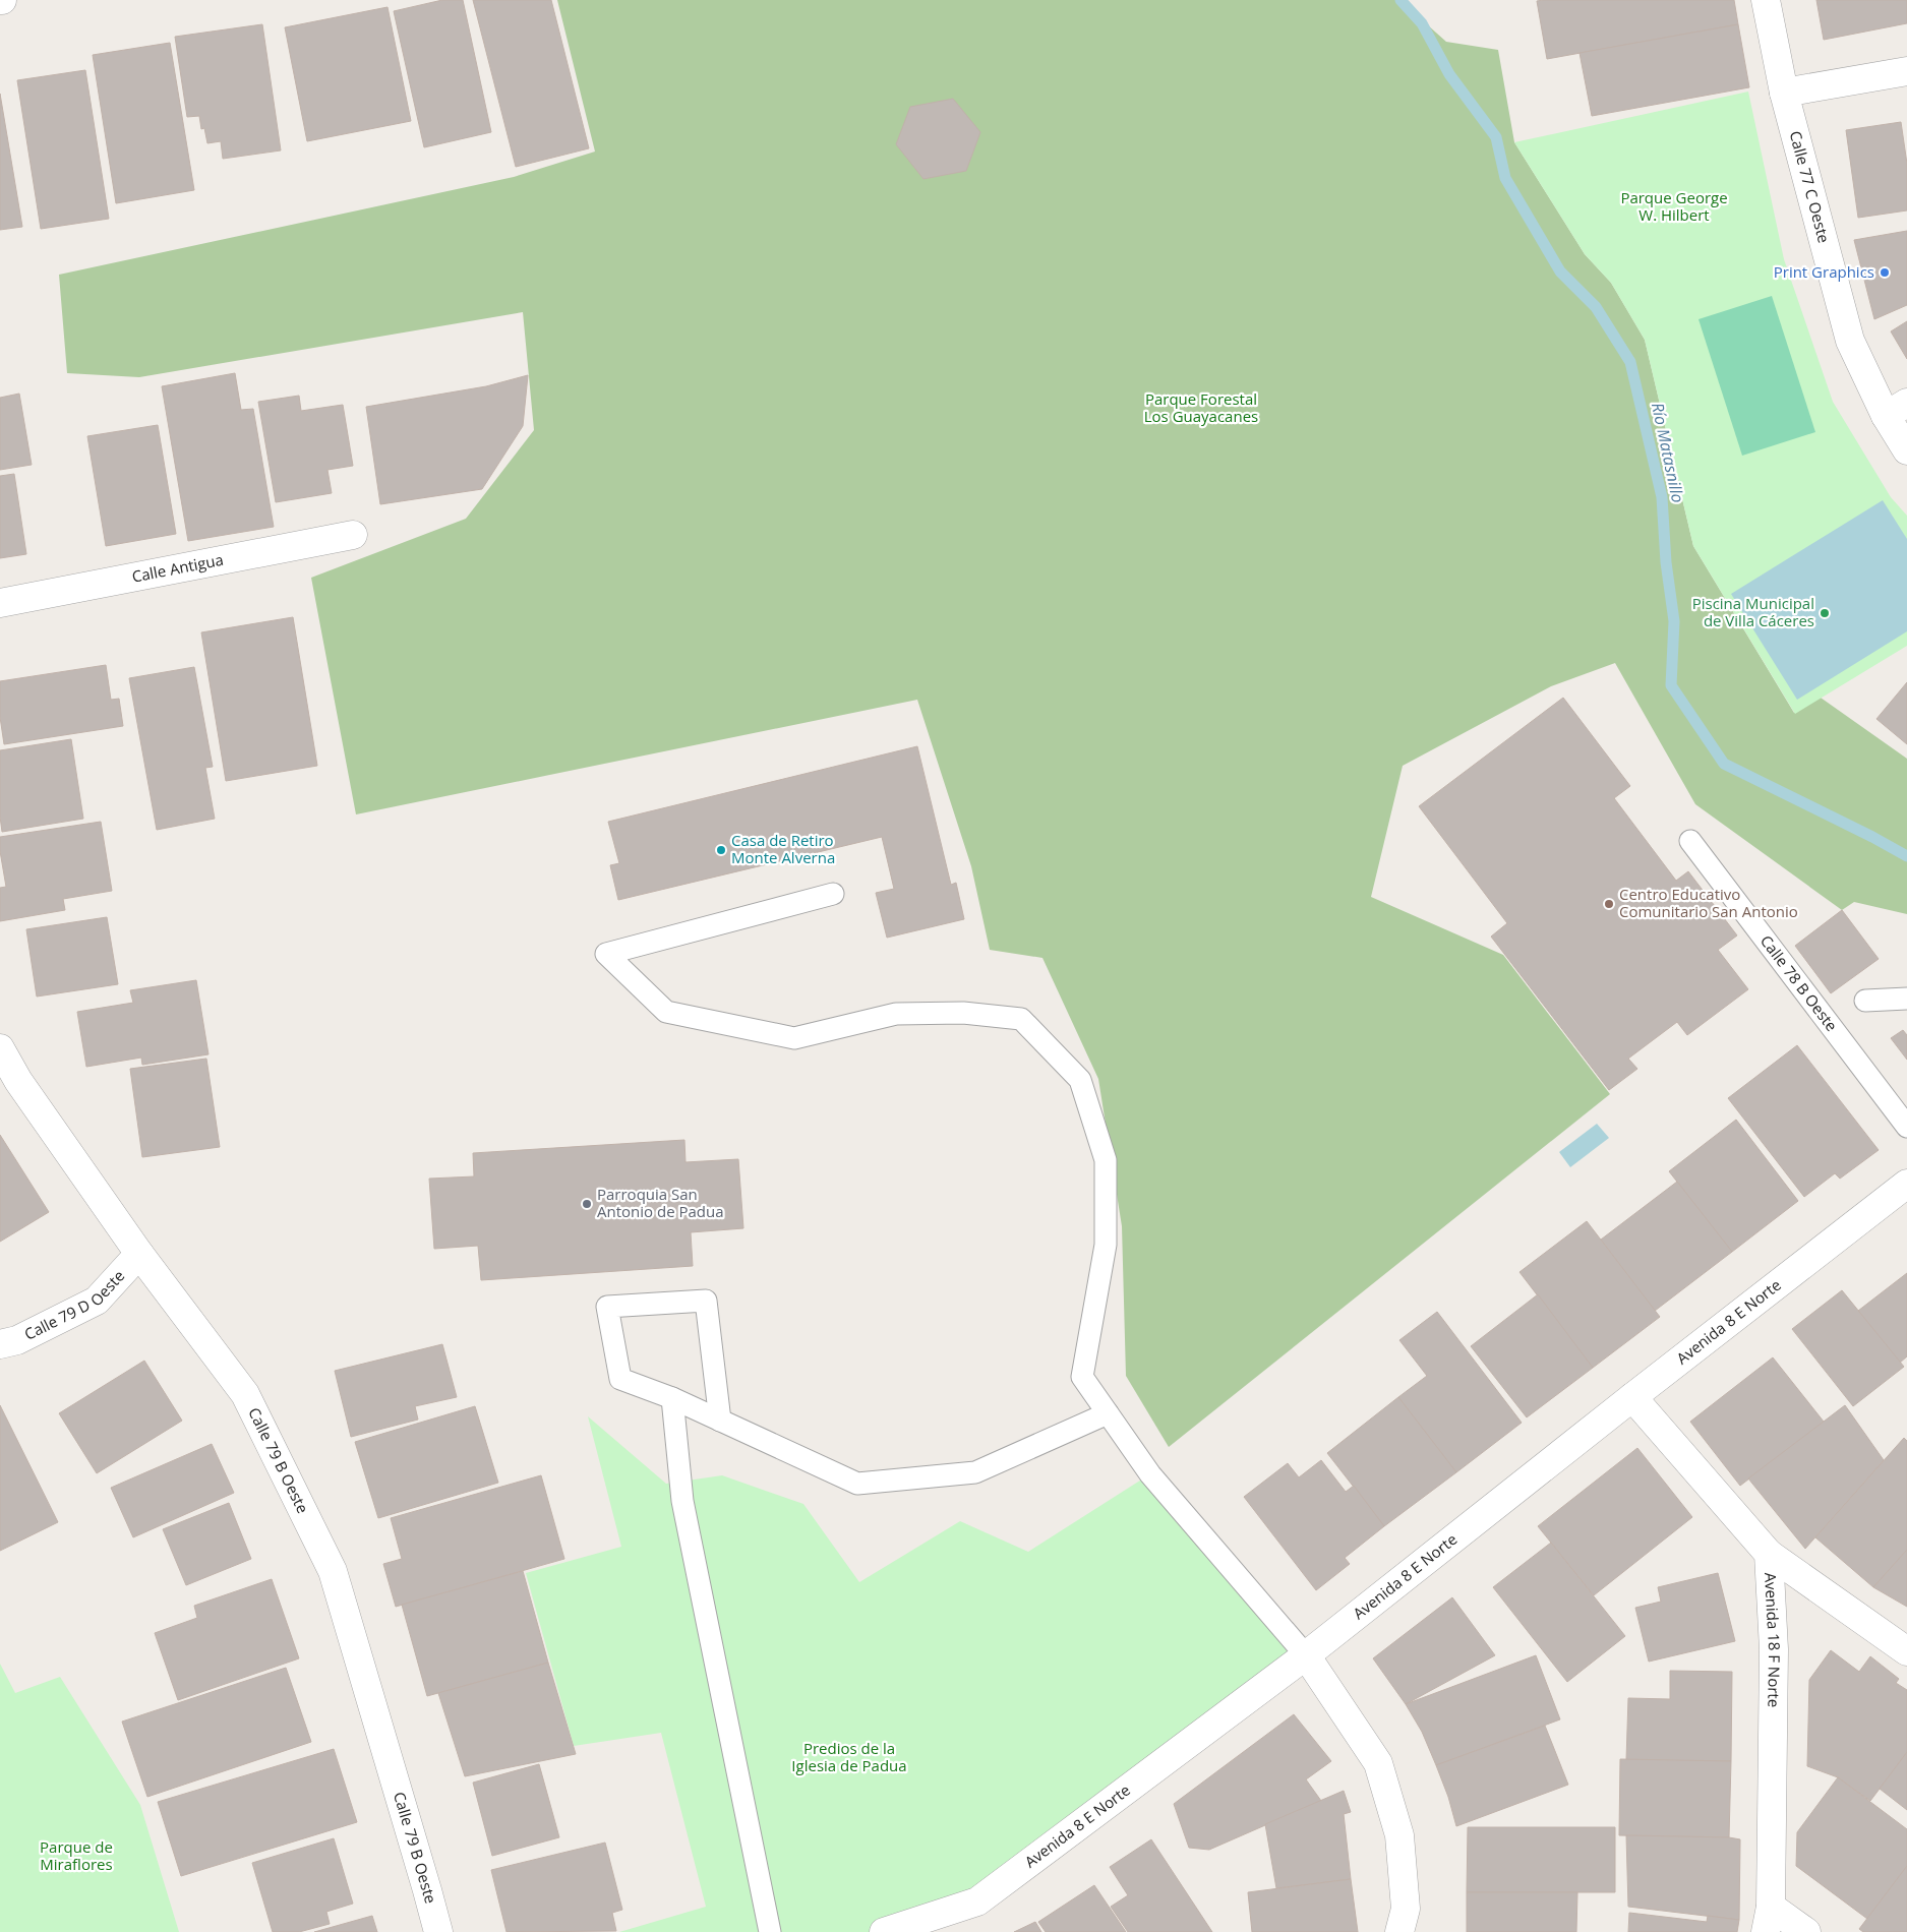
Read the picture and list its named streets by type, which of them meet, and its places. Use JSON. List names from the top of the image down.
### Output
{
  "streets": {
    "street": [
      "Calle 77 C Oeste",
      "Calle Antigua",
      "Calle 79 D Oeste",
      "Avenida 8 E Norte",
      "Calle 79 B Oeste",
      "Avenida 18 F Norte"
    ],
    "lane": ["Calle 78 B Oeste"]
  },
  "crossings": [
    ["Calle 79 D Oeste", "Calle 79 B Oeste"],
    ["Avenida 8 E Norte", "Avenida 18 F Norte"]
  ],
  "water": ["Río Matasnillo"],
  "parks": [
    "Parque George W. Hilbert",
    "Parque Forestal Los Guayacanes",
    "Predios de la Iglesia de Padua",
    "Parque de Miraflores"
  ],
  "places": [
    "Print Graphics",
    "Piscina Municipal de Villa Cáceres",
    "Casa de Retiro Monte Alverna",
    "Centro Educativo Comunitario San Antonio",
    "Parroquia San Antonio de Padua"
  ]
}
